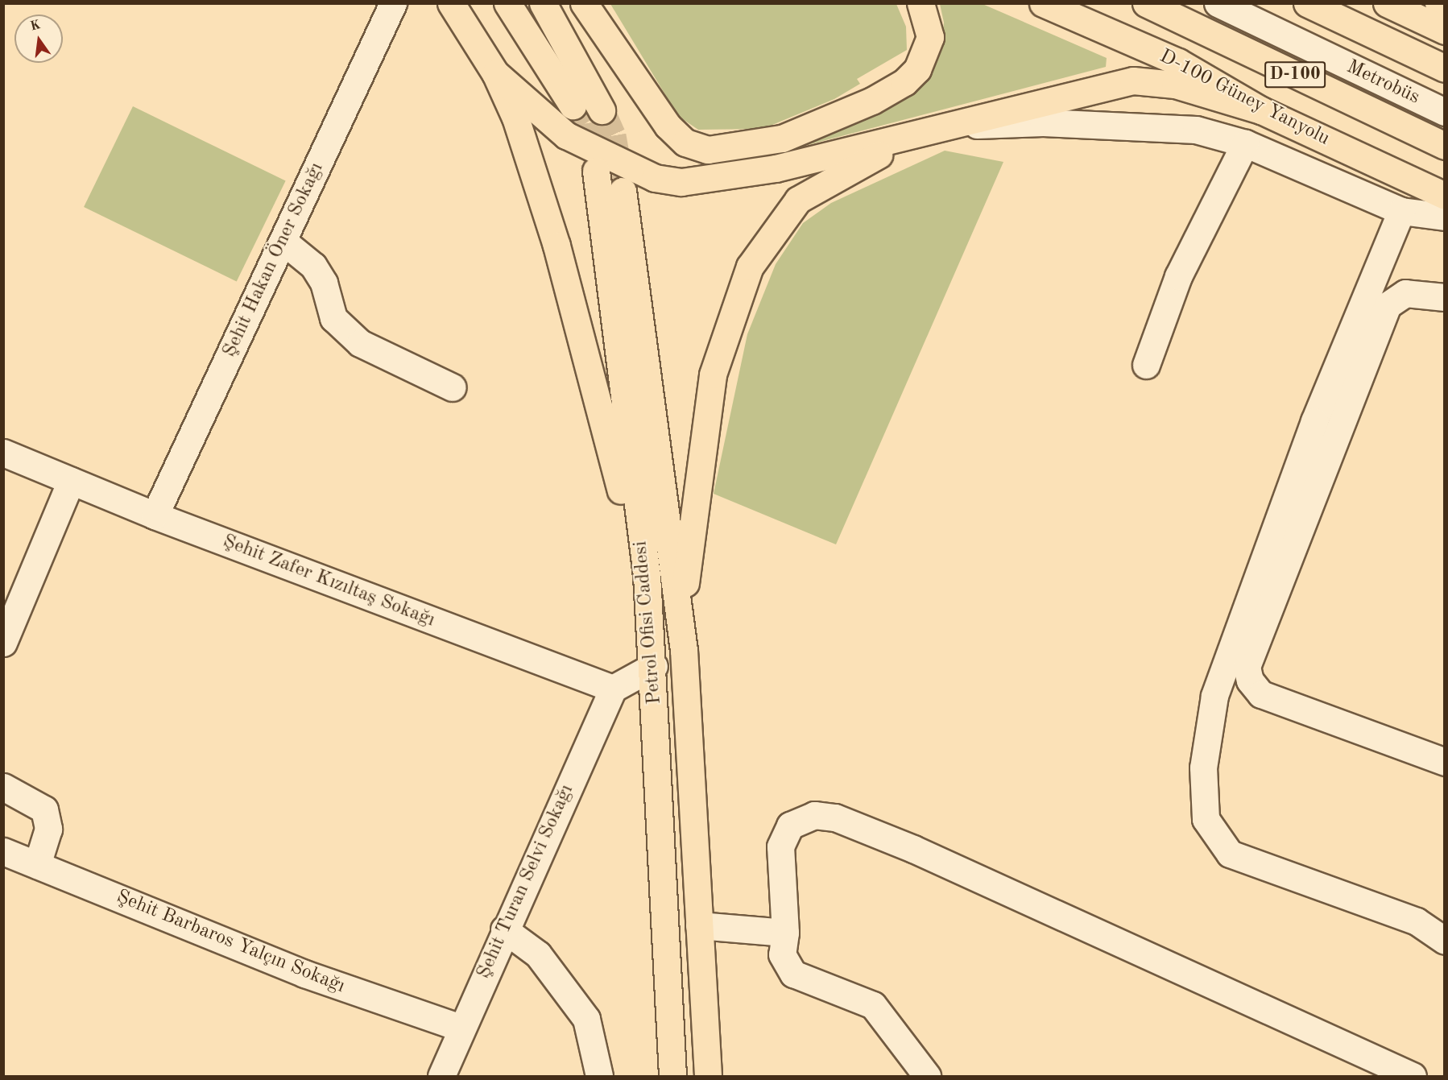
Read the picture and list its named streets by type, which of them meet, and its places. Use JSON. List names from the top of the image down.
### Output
{
  "streets": {
    "main road": ["D-100", "D-100 Güney Yanyolu", "Petrol Ofisi Caddesi"],
    "street": [
      "Metrobüs",
      "Şehit Hakan Öner Sokağı",
      "Şehit Zafer Kızıltaş Sokağı",
      "Şehit Turan Selvi Sokağı",
      "Şehit Barbaros Yalçın Sokağı"
    ]
  },
  "crossings": [
    ["Şehit Hakan Öner Sokağı", "Şehit Zafer Kızıltaş Sokağı"],
    ["Şehit Zafer Kızıltaş Sokağı", "Şehit Turan Selvi Sokağı"],
    ["Şehit Turan Selvi Sokağı", "Şehit Barbaros Yalçın Sokağı"]
  ],
  "north": "top"
}
